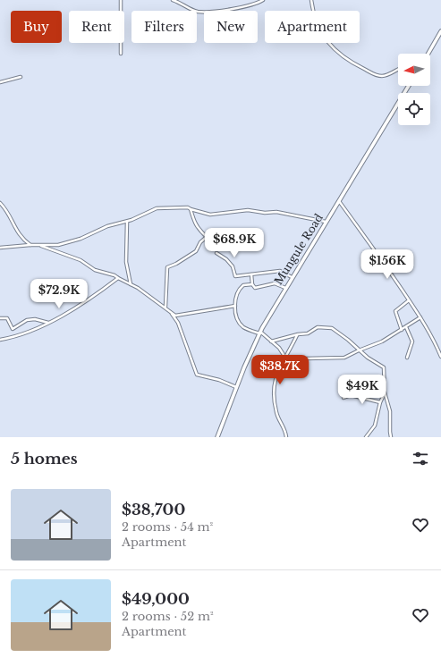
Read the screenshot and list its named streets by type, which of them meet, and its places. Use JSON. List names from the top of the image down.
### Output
{
  "streets": {
    "street": ["Mungule Road"]
  },
  "north": "left",
  "page": {
    "chip": [
      "Buy",
      "Rent",
      "Filters",
      "New",
      "Apartment"
    ],
    "price": [
      "$68.9K",
      "$156K",
      "$72.9K",
      "$38.7K",
      "$49K"
    ],
    "heading": "5 homes",
    "list": [
      {
        "name": "$38,700",
        "note": "2 rooms · 54 m² · Apartment"
      },
      {
        "name": "$49,000",
        "note": "2 rooms · 52 m² · Apartment"
      }
    ]
  }
}
